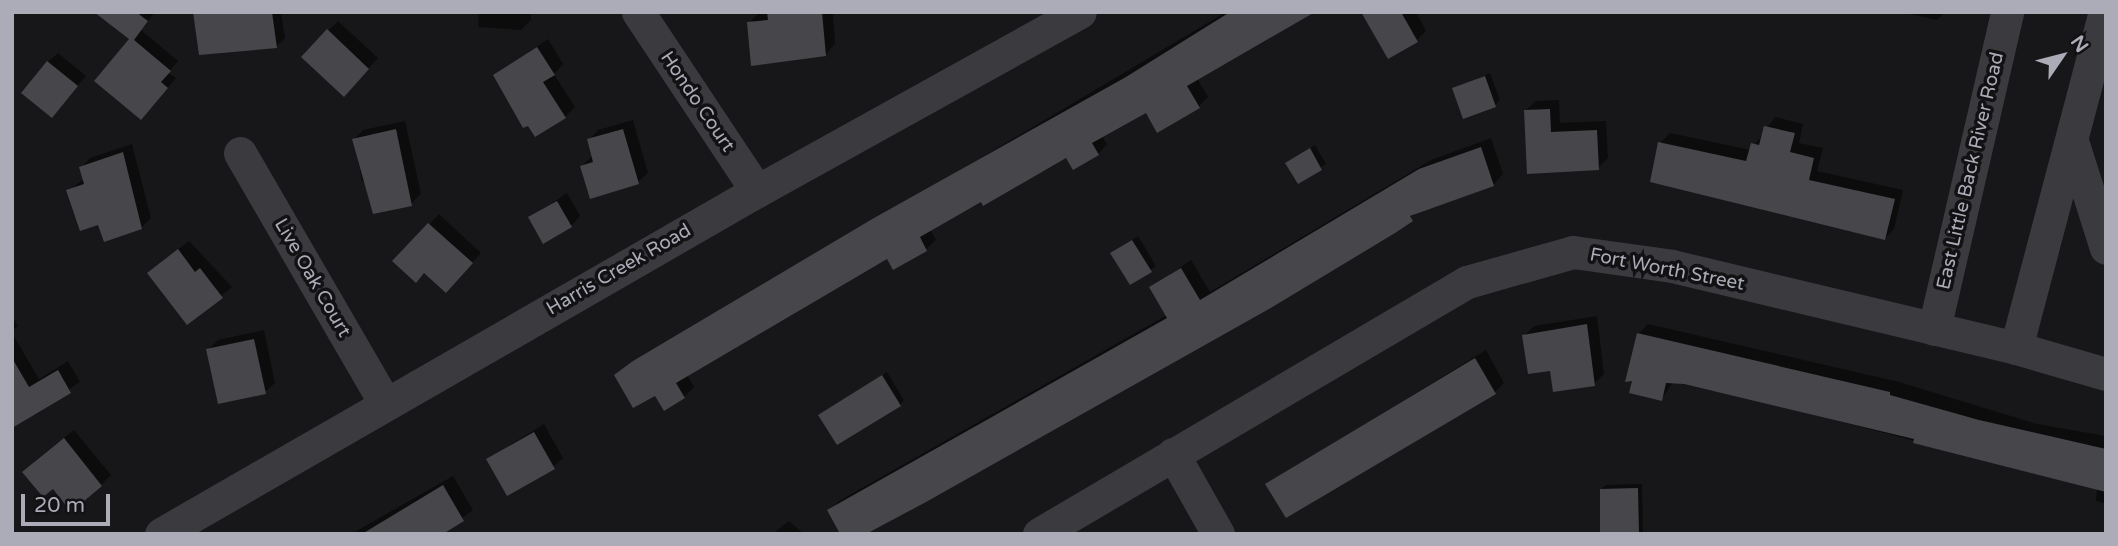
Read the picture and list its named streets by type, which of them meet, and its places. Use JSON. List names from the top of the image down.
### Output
{
  "streets": {
    "street": [
      "Hondo Court",
      "East Little Back River Road",
      "Harris Creek Road",
      "Fort Worth Street",
      "Live Oak Court"
    ]
  },
  "crossings": [
    ["Hondo Court", "Harris Creek Road"],
    ["East Little Back River Road", "Fort Worth Street"],
    ["Harris Creek Road", "Live Oak Court"]
  ],
  "scale_bar": "20 m",
  "north": "top right"
}
